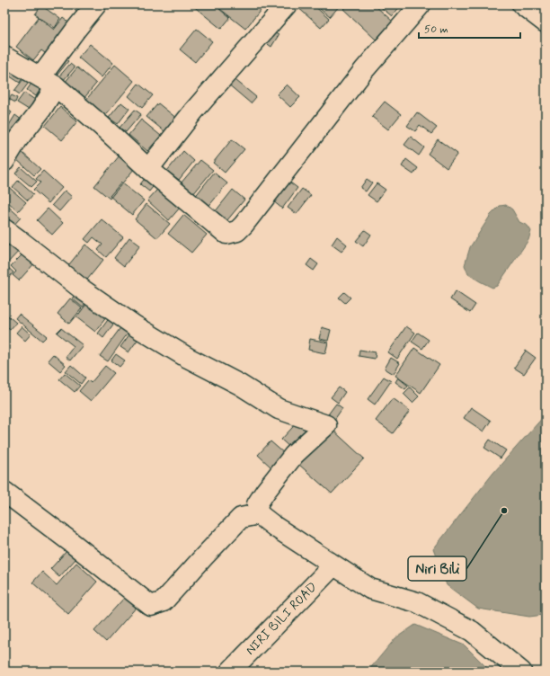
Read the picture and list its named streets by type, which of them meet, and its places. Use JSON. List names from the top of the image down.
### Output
{
  "streets": {
    "street": ["NIRI BILI ROAD"]
  },
  "places": ["Niri Bili"],
  "scale_bar": "50 m"
}
